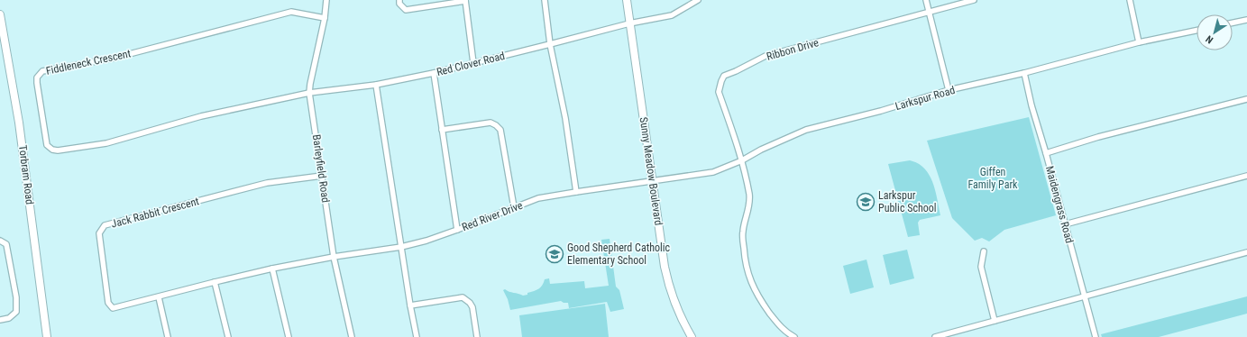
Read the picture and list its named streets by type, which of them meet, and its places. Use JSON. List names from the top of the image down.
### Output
{
  "streets": {
    "street": [
      "Ribbon Drive",
      "Fiddleneck Crescent",
      "Red Clover Road",
      "Larkspur Road",
      "Barleyfield Road",
      "Sunny Meadow Boulevard",
      "Torbram Road",
      "Maidengrass Road",
      "Jack Rabbit Crescent",
      "Red River Drive"
    ]
  },
  "crossings": [
    ["Ribbon Drive", "Larkspur Road"],
    ["Fiddleneck Crescent", "Red Clover Road"],
    ["Fiddleneck Crescent", "Barleyfield Road"],
    ["Red Clover Road", "Barleyfield Road"],
    ["Red Clover Road", "Sunny Meadow Boulevard"],
    ["Larkspur Road", "Sunny Meadow Boulevard"],
    ["Larkspur Road", "Maidengrass Road"],
    ["Larkspur Road", "Red River Drive"],
    ["Barleyfield Road", "Jack Rabbit Crescent"],
    ["Barleyfield Road", "Red River Drive"],
    ["Sunny Meadow Boulevard", "Red River Drive"],
    ["Jack Rabbit Crescent", "Red River Drive"]
  ],
  "parks": ["Giffen Family Park"],
  "places": {
    "school or university": ["Larkspur Public School", "Good Shepherd Catholic Elementary School"]
  },
  "north": "bottom left"
}
